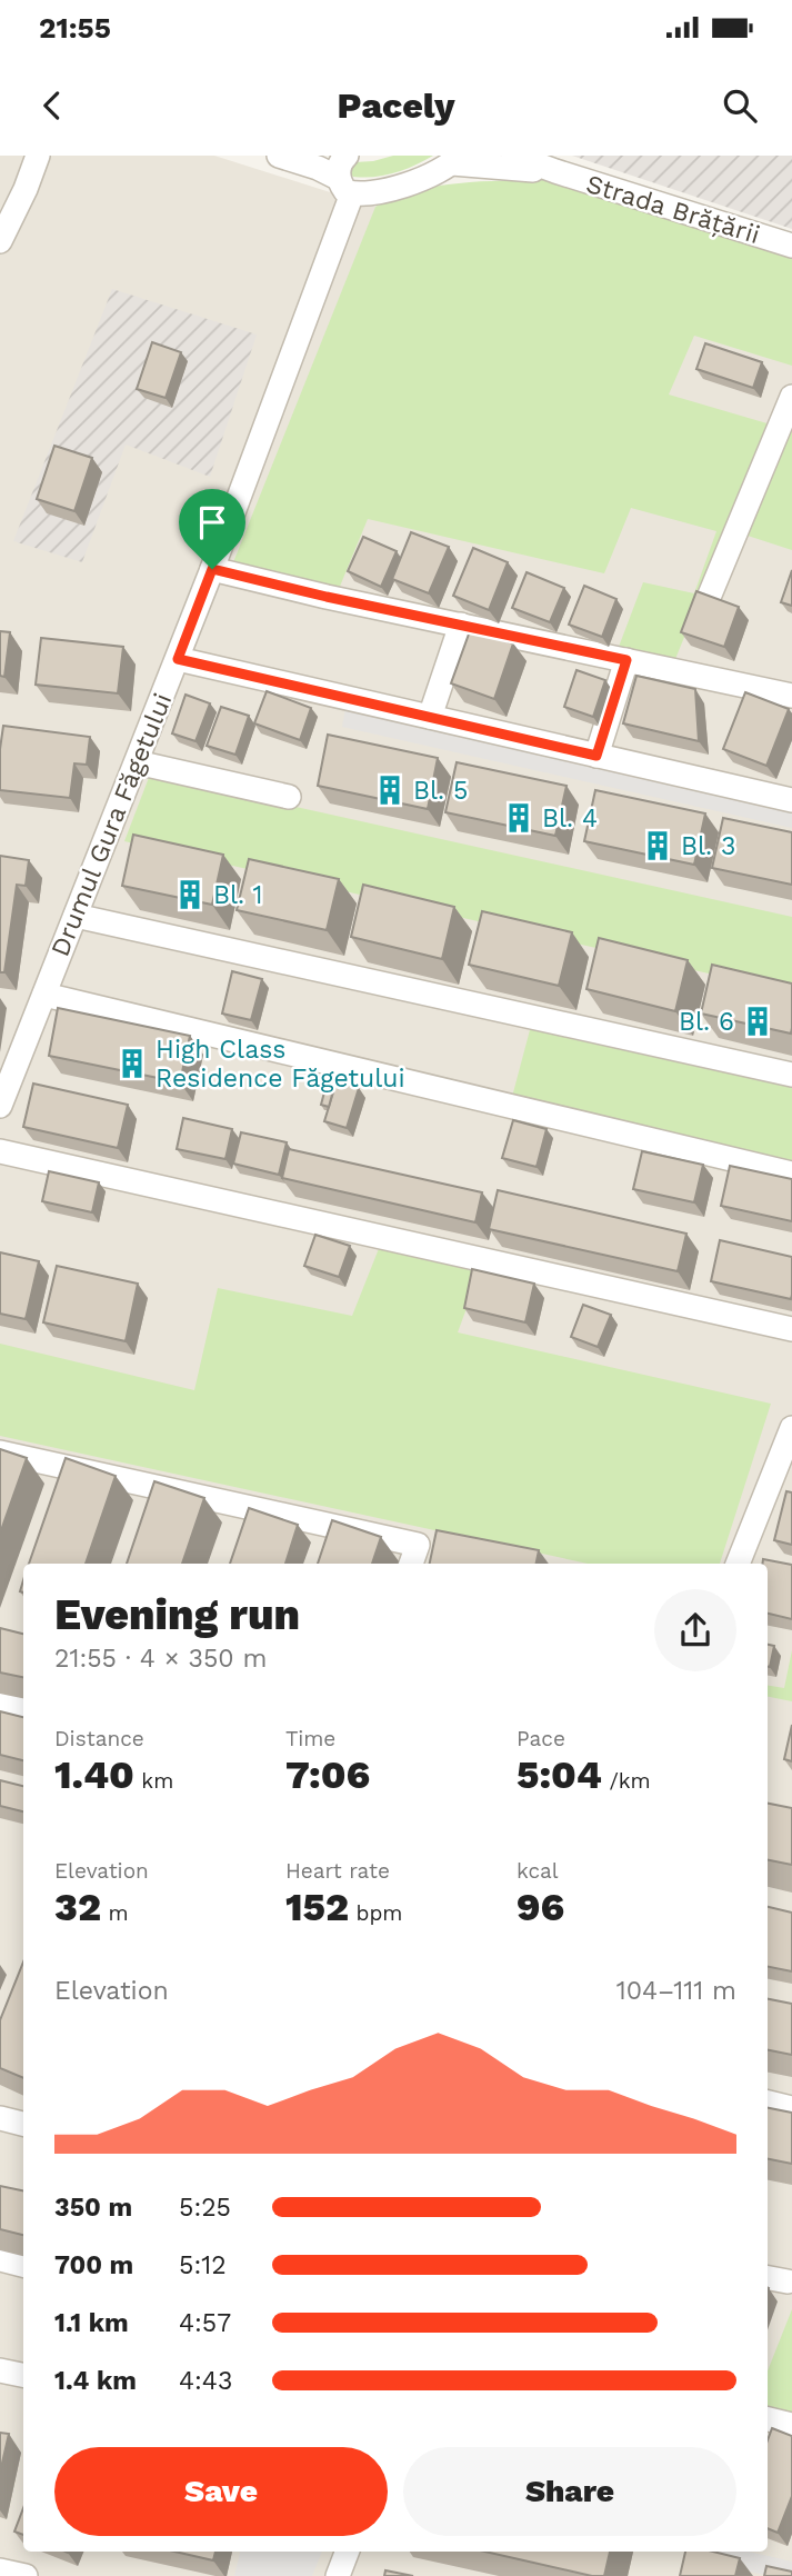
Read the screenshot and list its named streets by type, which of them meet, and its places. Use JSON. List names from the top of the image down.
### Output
{
  "streets": {
    "street": ["Strada Brățării", "Drumul Gura Făgetului"]
  },
  "places": {
    "building": [
      "Bl. 5",
      "Bl. 4",
      "Bl. 3",
      "Bl. 1",
      "Bl. 6",
      "High Class Residence Făgetului"
    ]
  },
  "page": {
    "status": "21:55",
    "header": "Pacely",
    "heading": ["Evening run", "21:55 · 4 × 350 m"],
    "stats": [
      ["Distance", "1.40 km"],
      ["Time", "7:06"],
      ["Pace", "5:04 /km"],
      ["Elevation", "32 m"],
      ["Heart rate", "152 bpm"],
      ["kcal", "96"]
    ],
    "chart": ["Elevation", "104–111 m"],
    "list": [
      {
        "name": "350 m",
        "note": "5:25"
      },
      {
        "name": "700 m",
        "note": "5:12"
      },
      {
        "name": "1.1 km",
        "note": "4:57"
      },
      {
        "name": "1.4 km",
        "note": "4:43"
      }
    ],
    "buttons": ["Save", "Share"]
  }
}
